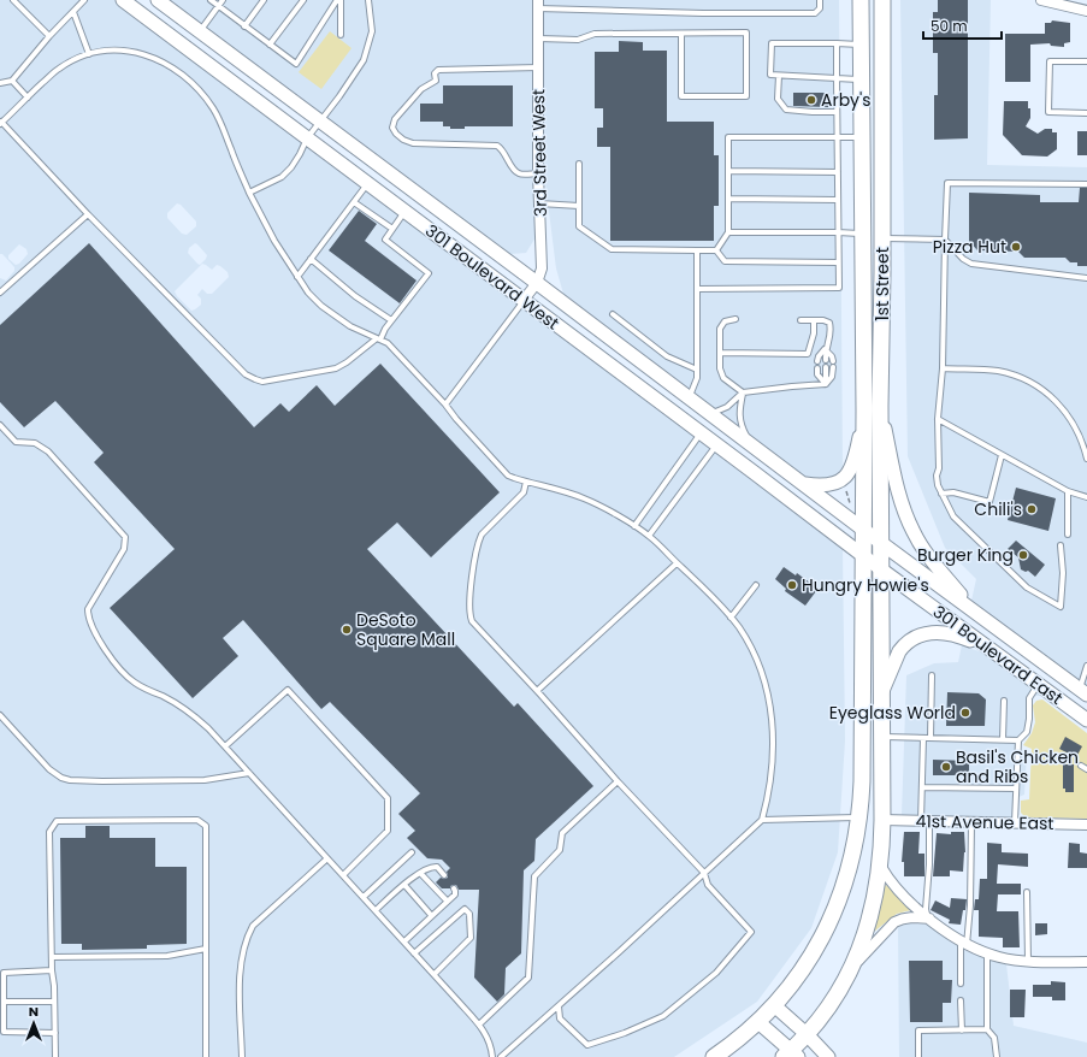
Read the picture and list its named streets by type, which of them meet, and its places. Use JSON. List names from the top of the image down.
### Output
{
  "streets": {
    "main road": ["301 Boulevard West", "1st Street", "301 Boulevard East"],
    "street": ["3rd Street West", "41st Avenue East"]
  },
  "crossings": [
    ["3rd Street West", "301 Boulevard West"],
    ["301 Boulevard West", "1st Street"],
    ["301 Boulevard West", "301 Boulevard East"],
    ["1st Street", "301 Boulevard East"],
    ["1st Street", "41st Avenue East"]
  ],
  "places": [
    "Arby's",
    "Pizza Hut",
    "Chili's",
    "Burger King",
    "Hungry Howie's",
    "DeSoto Square Mall",
    "Eyeglass World",
    "Basil's Chicken and Ribs"
  ],
  "scale_bar": "50 m",
  "north": "top"
}
